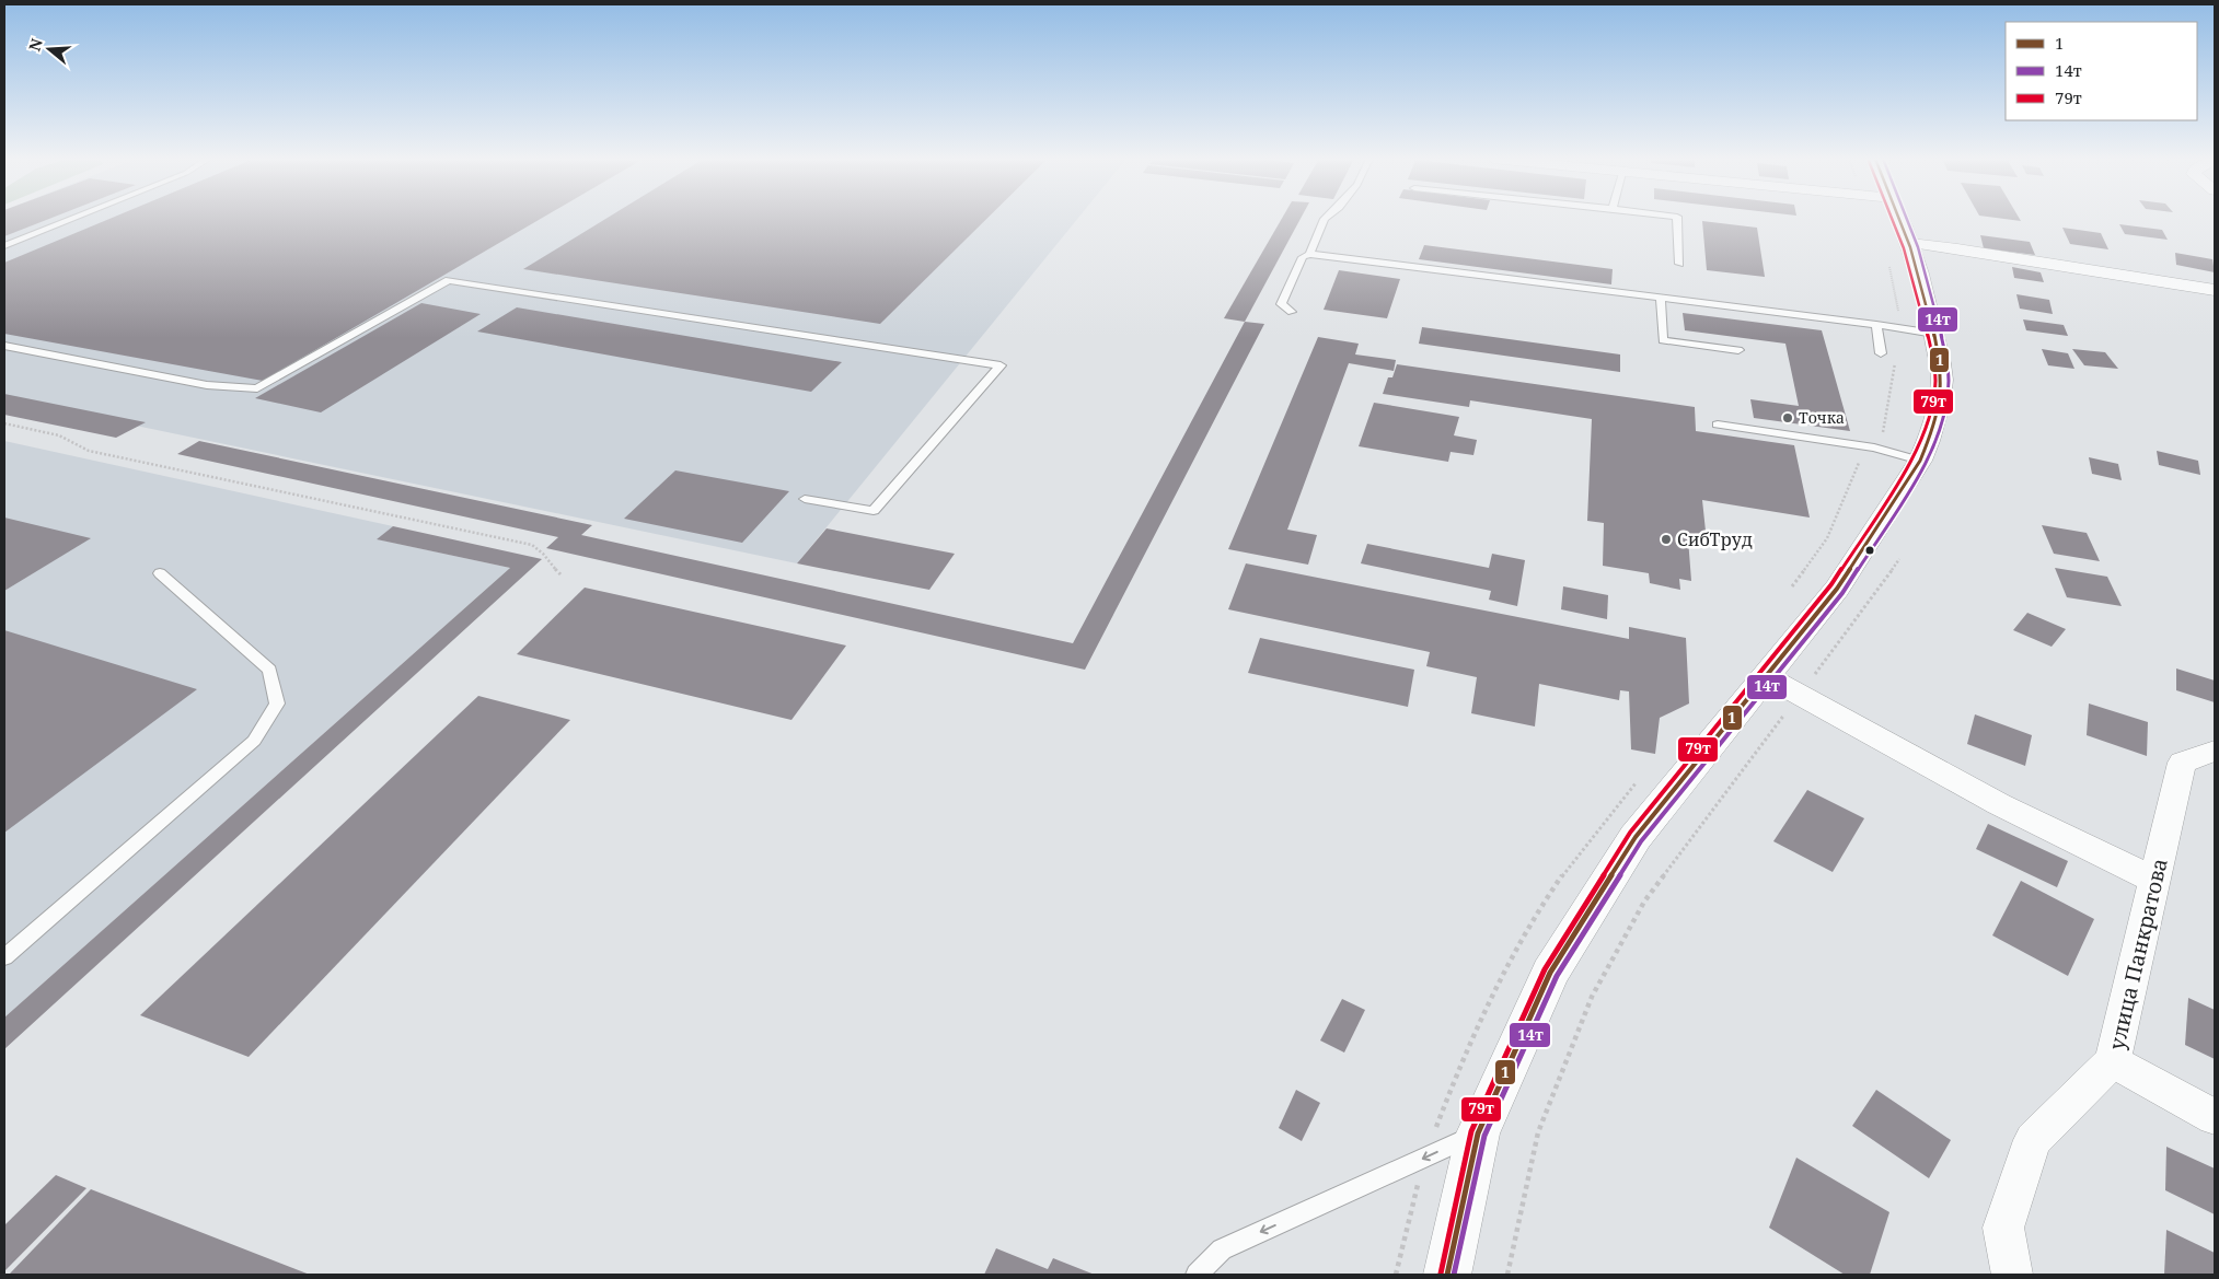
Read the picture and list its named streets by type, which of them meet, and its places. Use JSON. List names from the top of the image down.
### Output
{
  "streets": {
    "street": ["улица Панкратова"]
  },
  "places": ["Точка", "СибТруд"],
  "lines": ["transit line 1", "transit line 14т", "transit line 79т"],
  "legend": ["1", "14т", "79т"],
  "north": "left"
}
